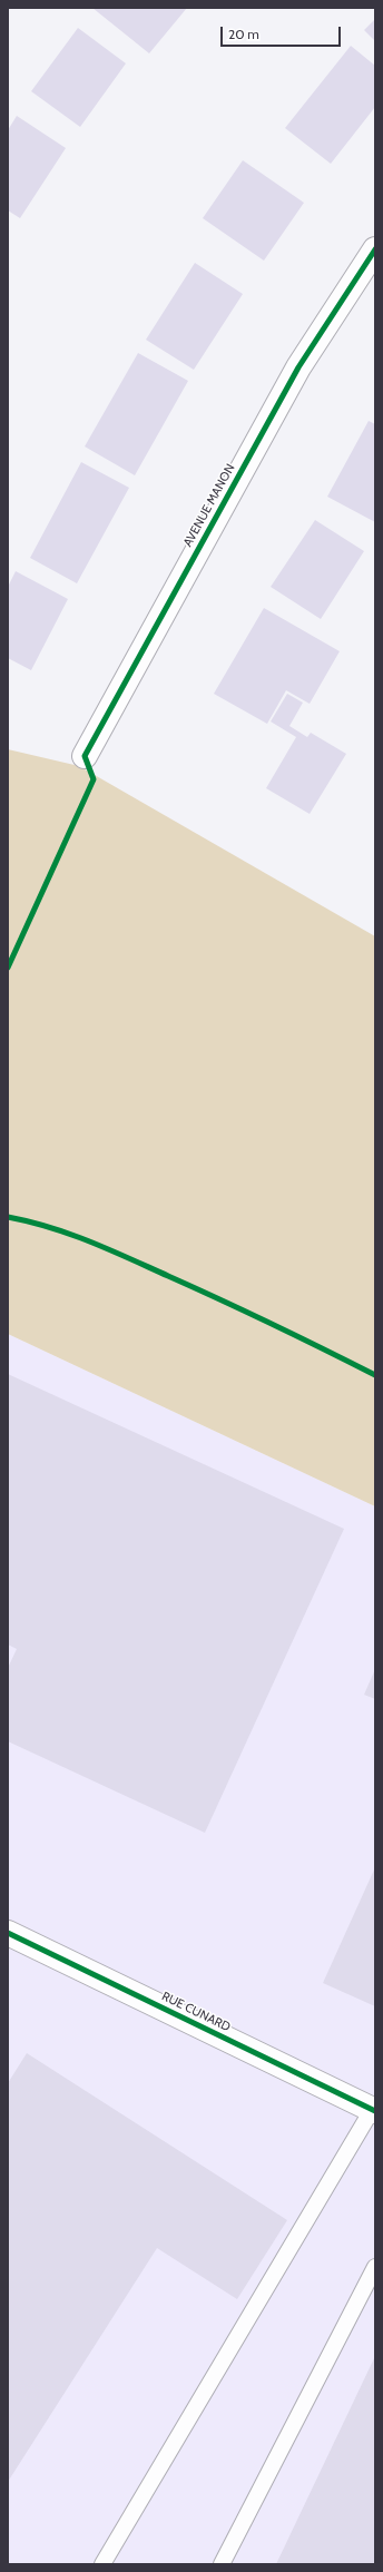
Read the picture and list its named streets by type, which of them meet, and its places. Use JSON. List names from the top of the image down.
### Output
{
  "streets": {
    "street": ["AVENUE MANON", "RUE CUNARD"]
  },
  "scale_bar": "20 m"
}
